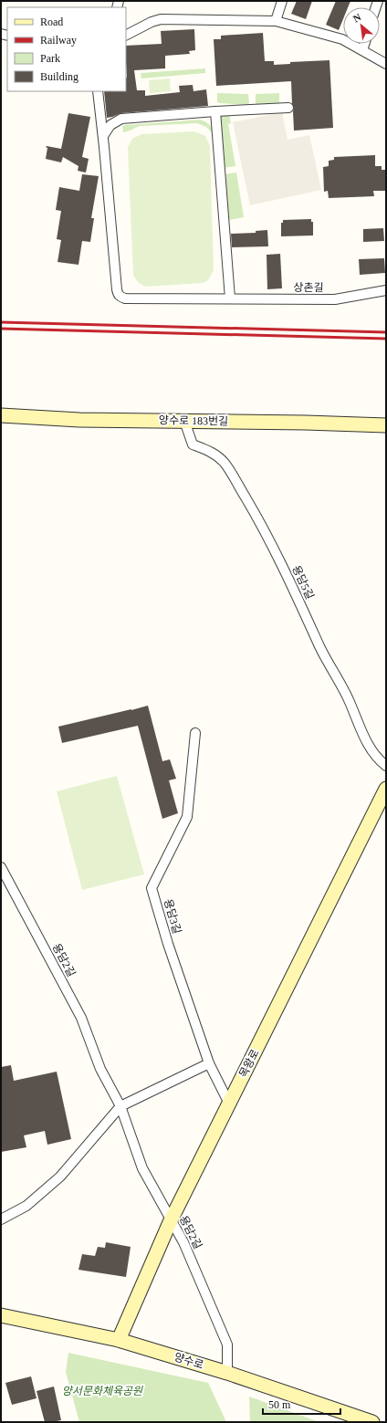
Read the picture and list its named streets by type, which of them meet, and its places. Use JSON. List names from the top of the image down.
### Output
{
  "streets": {
    "street": [
      "상촌길",
      "양수로 183번길",
      "용담5길",
      "용담3길",
      "용담2길",
      "목왕로",
      "양수로"
    ]
  },
  "crossings": [
    ["양수로 183번길", "용담5길"],
    ["용담3길", "목왕로"],
    ["용담2길", "목왕로"],
    ["용담2길", "양수로"],
    ["목왕로", "양수로"]
  ],
  "parks": ["양서문화체육공원"],
  "legend": [
    "Road",
    "Railway",
    "Park",
    "Building"
  ],
  "scale_bar": "50 m",
  "north": "top left"
}
